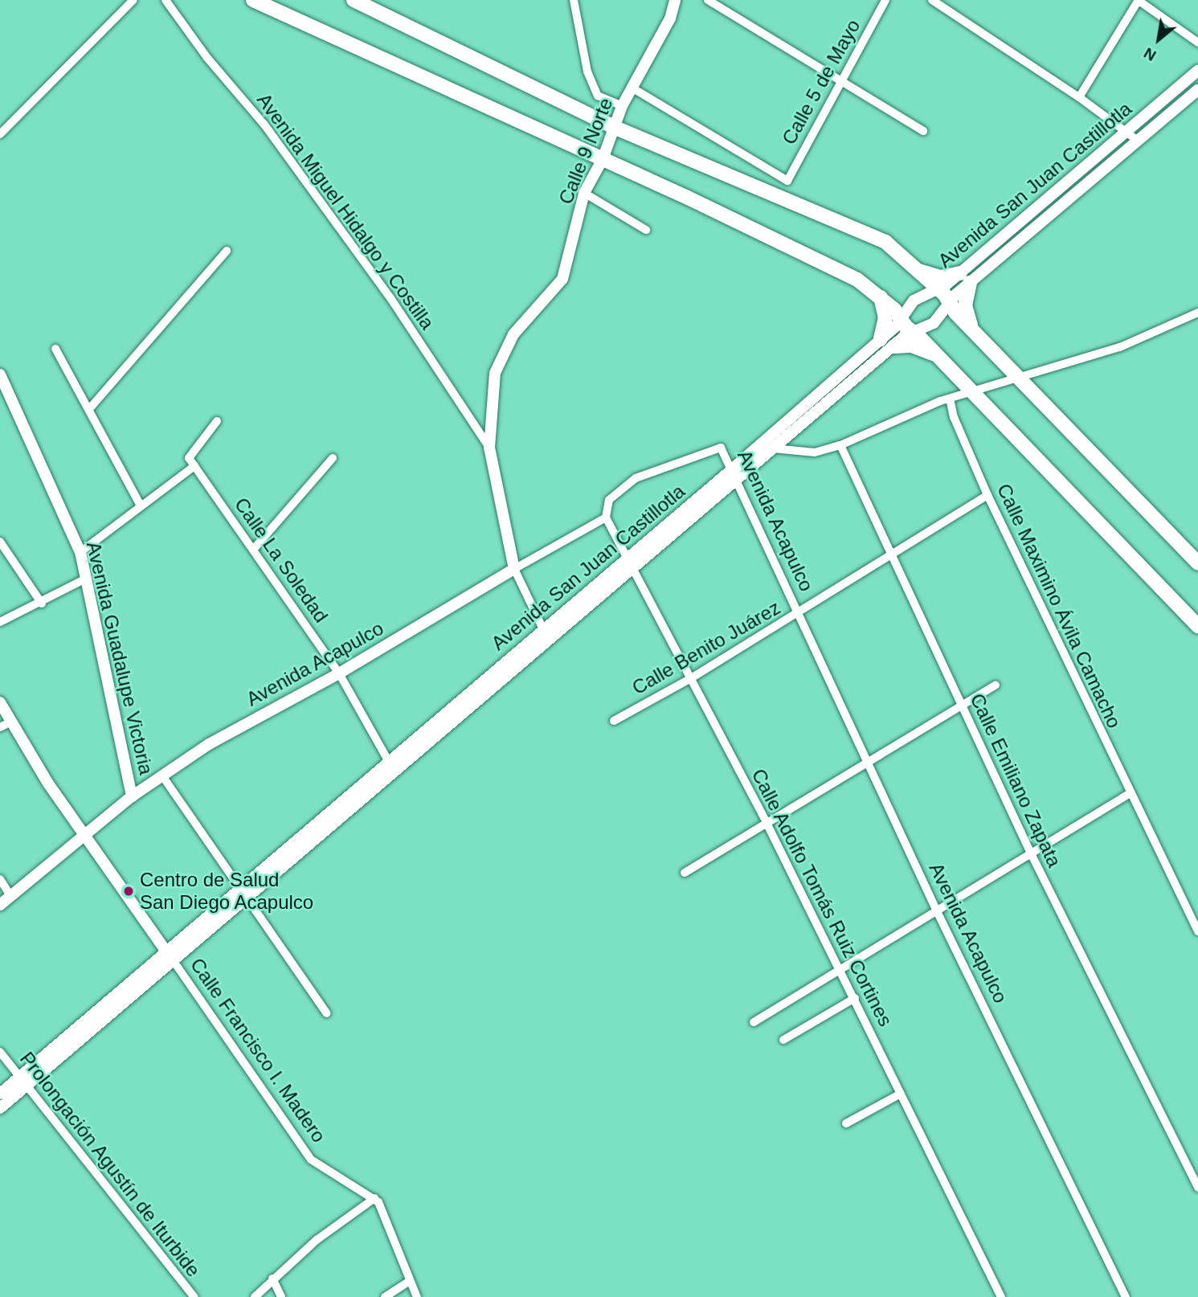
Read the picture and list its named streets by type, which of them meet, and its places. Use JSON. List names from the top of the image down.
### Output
{
  "streets": {
    "main road": [
      "Calle 9 Norte",
      "Avenida San Juan Castillotla",
      "Avenida Acapulco",
      "Avenida Guadalupe Victoria",
      "Calle Francisco I. Madero"
    ],
    "street": [
      "Calle 5 de Mayo",
      "Avenida Miguel Hidalgo y Costilla",
      "Calle La Soledad",
      "Calle Maximino Ávila Camacho",
      "Calle Benito Juárez",
      "Calle Emiliano Zapata",
      "Calle Adolfo Tomás Ruiz Cortines",
      "Prolongación Agustín de Iturbide"
    ]
  },
  "crossings": [
    ["Calle 5 de Mayo", "Calle 9 Norte"],
    ["Calle 9 Norte", "Avenida Miguel Hidalgo y Costilla"],
    ["Calle 9 Norte", "Avenida Acapulco"],
    ["Avenida San Juan Castillotla", "Avenida Acapulco"],
    ["Avenida San Juan Castillotla", "Calle La Soledad"],
    ["Avenida San Juan Castillotla", "Calle Adolfo Tomás Ruiz Cortines"],
    ["Avenida San Juan Castillotla", "Calle Francisco I. Madero"],
    ["Avenida San Juan Castillotla", "Prolongación Agustín de Iturbide"],
    ["Avenida Acapulco", "Calle La Soledad"],
    ["Avenida Acapulco", "Calle Benito Juárez"],
    ["Avenida Acapulco", "Avenida Guadalupe Victoria"],
    ["Avenida Acapulco", "Calle Adolfo Tomás Ruiz Cortines"],
    ["Avenida Acapulco", "Calle Francisco I. Madero"],
    ["Calle Maximino Ávila Camacho", "Calle Benito Juárez"],
    ["Calle Benito Juárez", "Calle Emiliano Zapata"],
    ["Calle Benito Juárez", "Calle Adolfo Tomás Ruiz Cortines"]
  ],
  "places": ["Centro de Salud San Diego Acapulco"],
  "north": "bottom left"
}
